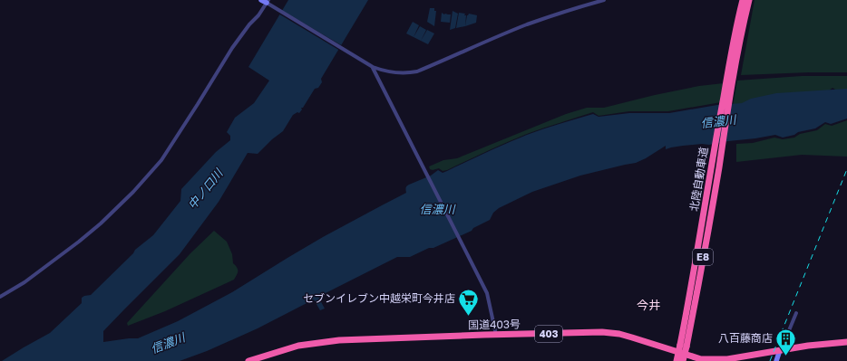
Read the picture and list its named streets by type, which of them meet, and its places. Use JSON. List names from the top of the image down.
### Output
{
  "streets": {
    "highway": [
      "北陸自動車道",
      "E8",
      "国道403号",
      "403"
    ]
  },
  "districts": ["今井"],
  "water": ["信濃川", "中ノ口川"],
  "places": {
    "supermarket": ["セブンイレブン中越栄町今井店"],
    "building": ["八百藤商店"]
  }
}
